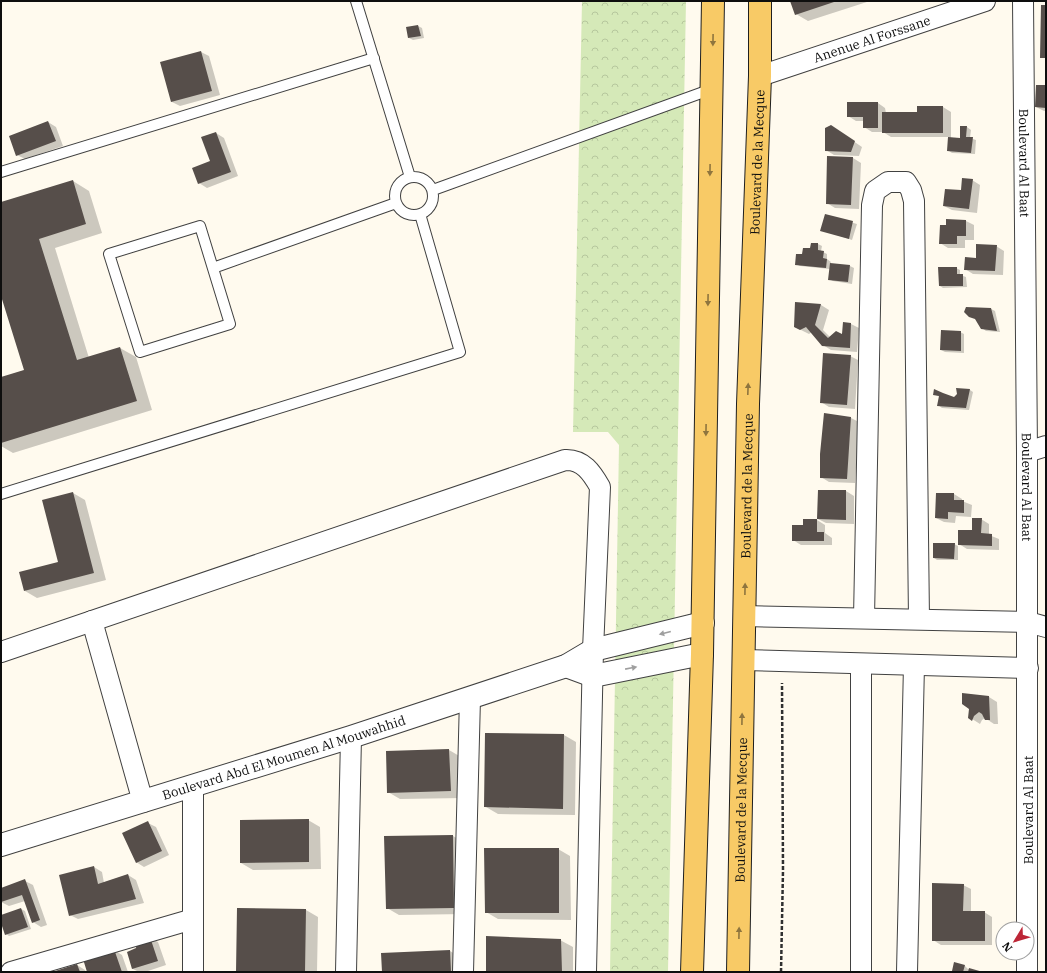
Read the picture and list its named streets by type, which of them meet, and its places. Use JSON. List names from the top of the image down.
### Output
{
  "streets": {
    "main road": ["Boulevard de la Mecque"],
    "street": ["Anenue Al Forssane", "Boulevard Al Baat", "Boulevard Abd El Moumen Al Mouwahhid"]
  },
  "crossings": [
    ["Anenue Al Forssane", "Boulevard de la Mecque"]
  ],
  "north": "bottom left"
}
